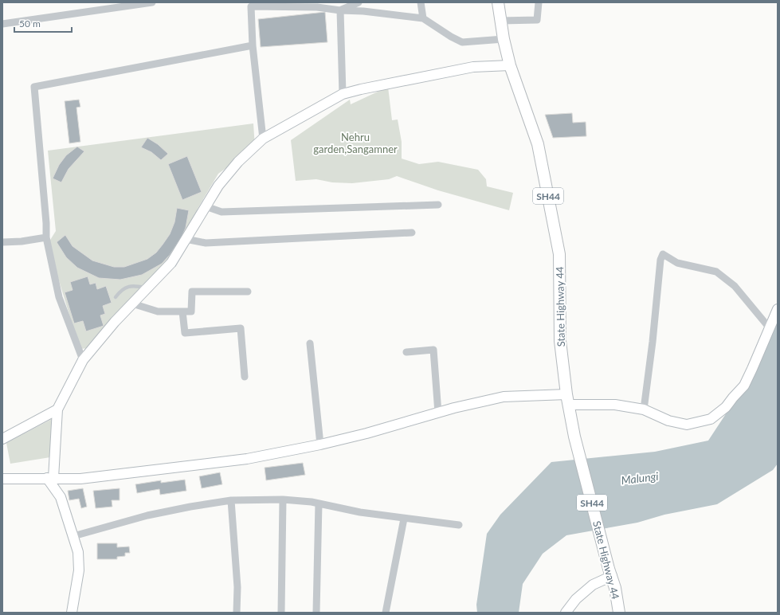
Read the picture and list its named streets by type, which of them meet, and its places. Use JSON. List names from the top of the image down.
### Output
{
  "streets": {
    "main road": ["SH44", "State Highway 44"]
  },
  "water": ["Malungi"],
  "parks": ["Nehru garden,Sangamner"],
  "scale_bar": "50 m"
}
